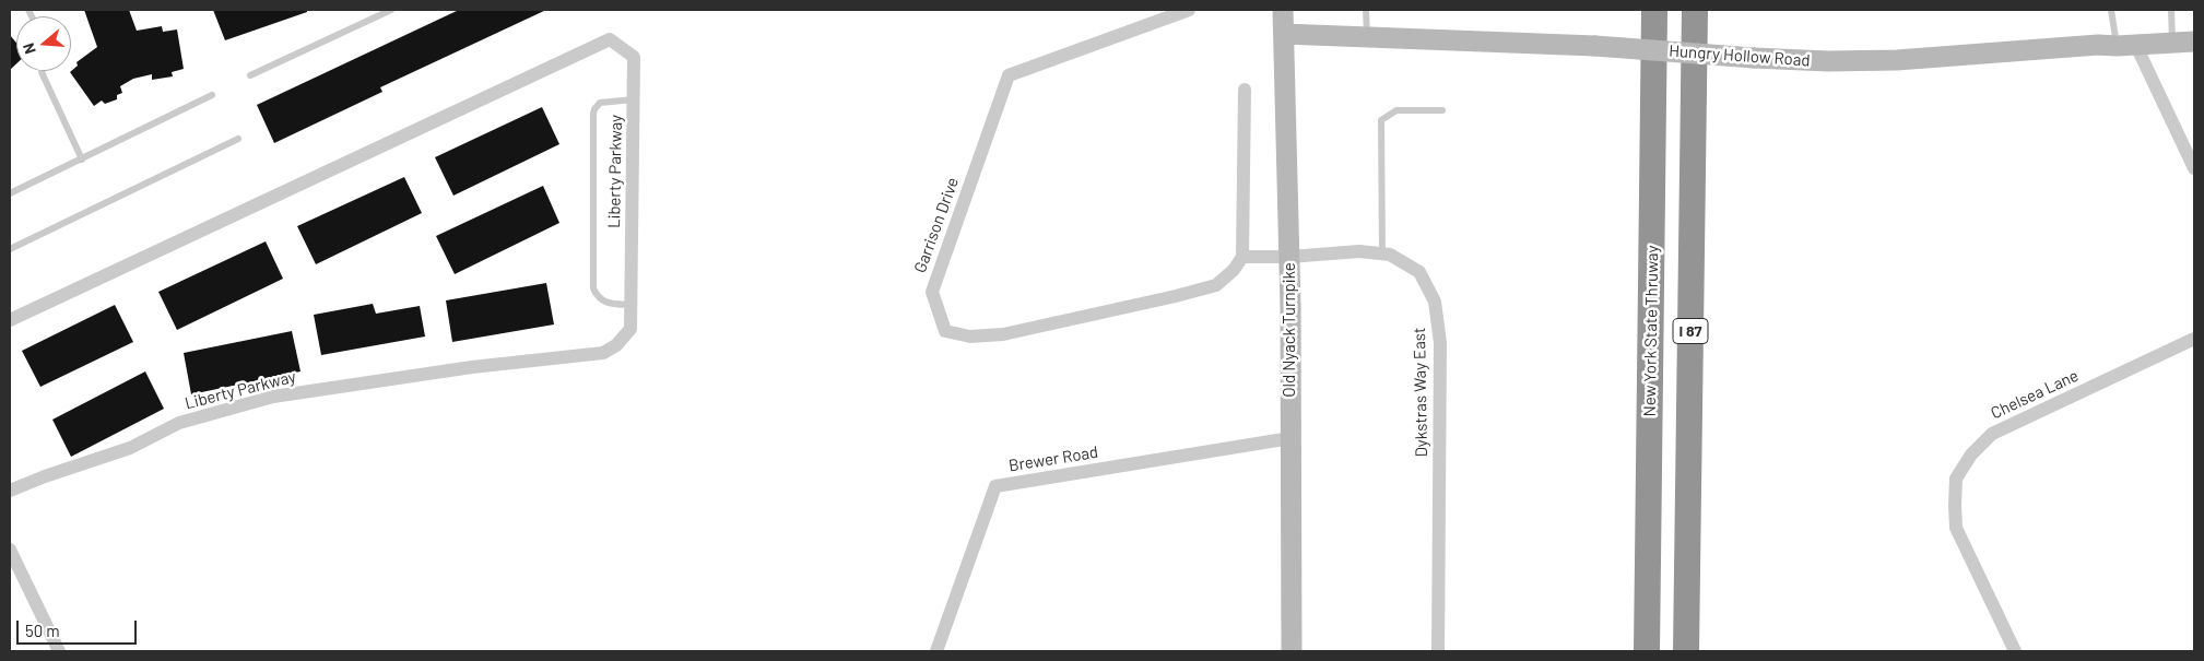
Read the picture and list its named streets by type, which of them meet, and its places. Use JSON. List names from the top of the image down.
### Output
{
  "streets": {
    "highway": ["New York State Thruway", "I 87"],
    "street": [
      "Hungry Hollow Road",
      "Liberty Parkway",
      "Garrison Drive",
      "Old Nyack Turnpike",
      "Dykstras Way East",
      "Chelsea Lane",
      "Brewer Road"
    ]
  },
  "crossings": [
    ["Hungry Hollow Road", "Old Nyack Turnpike"],
    ["Old Nyack Turnpike", "Dykstras Way East"],
    ["Old Nyack Turnpike", "Brewer Road"]
  ],
  "scale_bar": "50 m",
  "north": "left"
}
